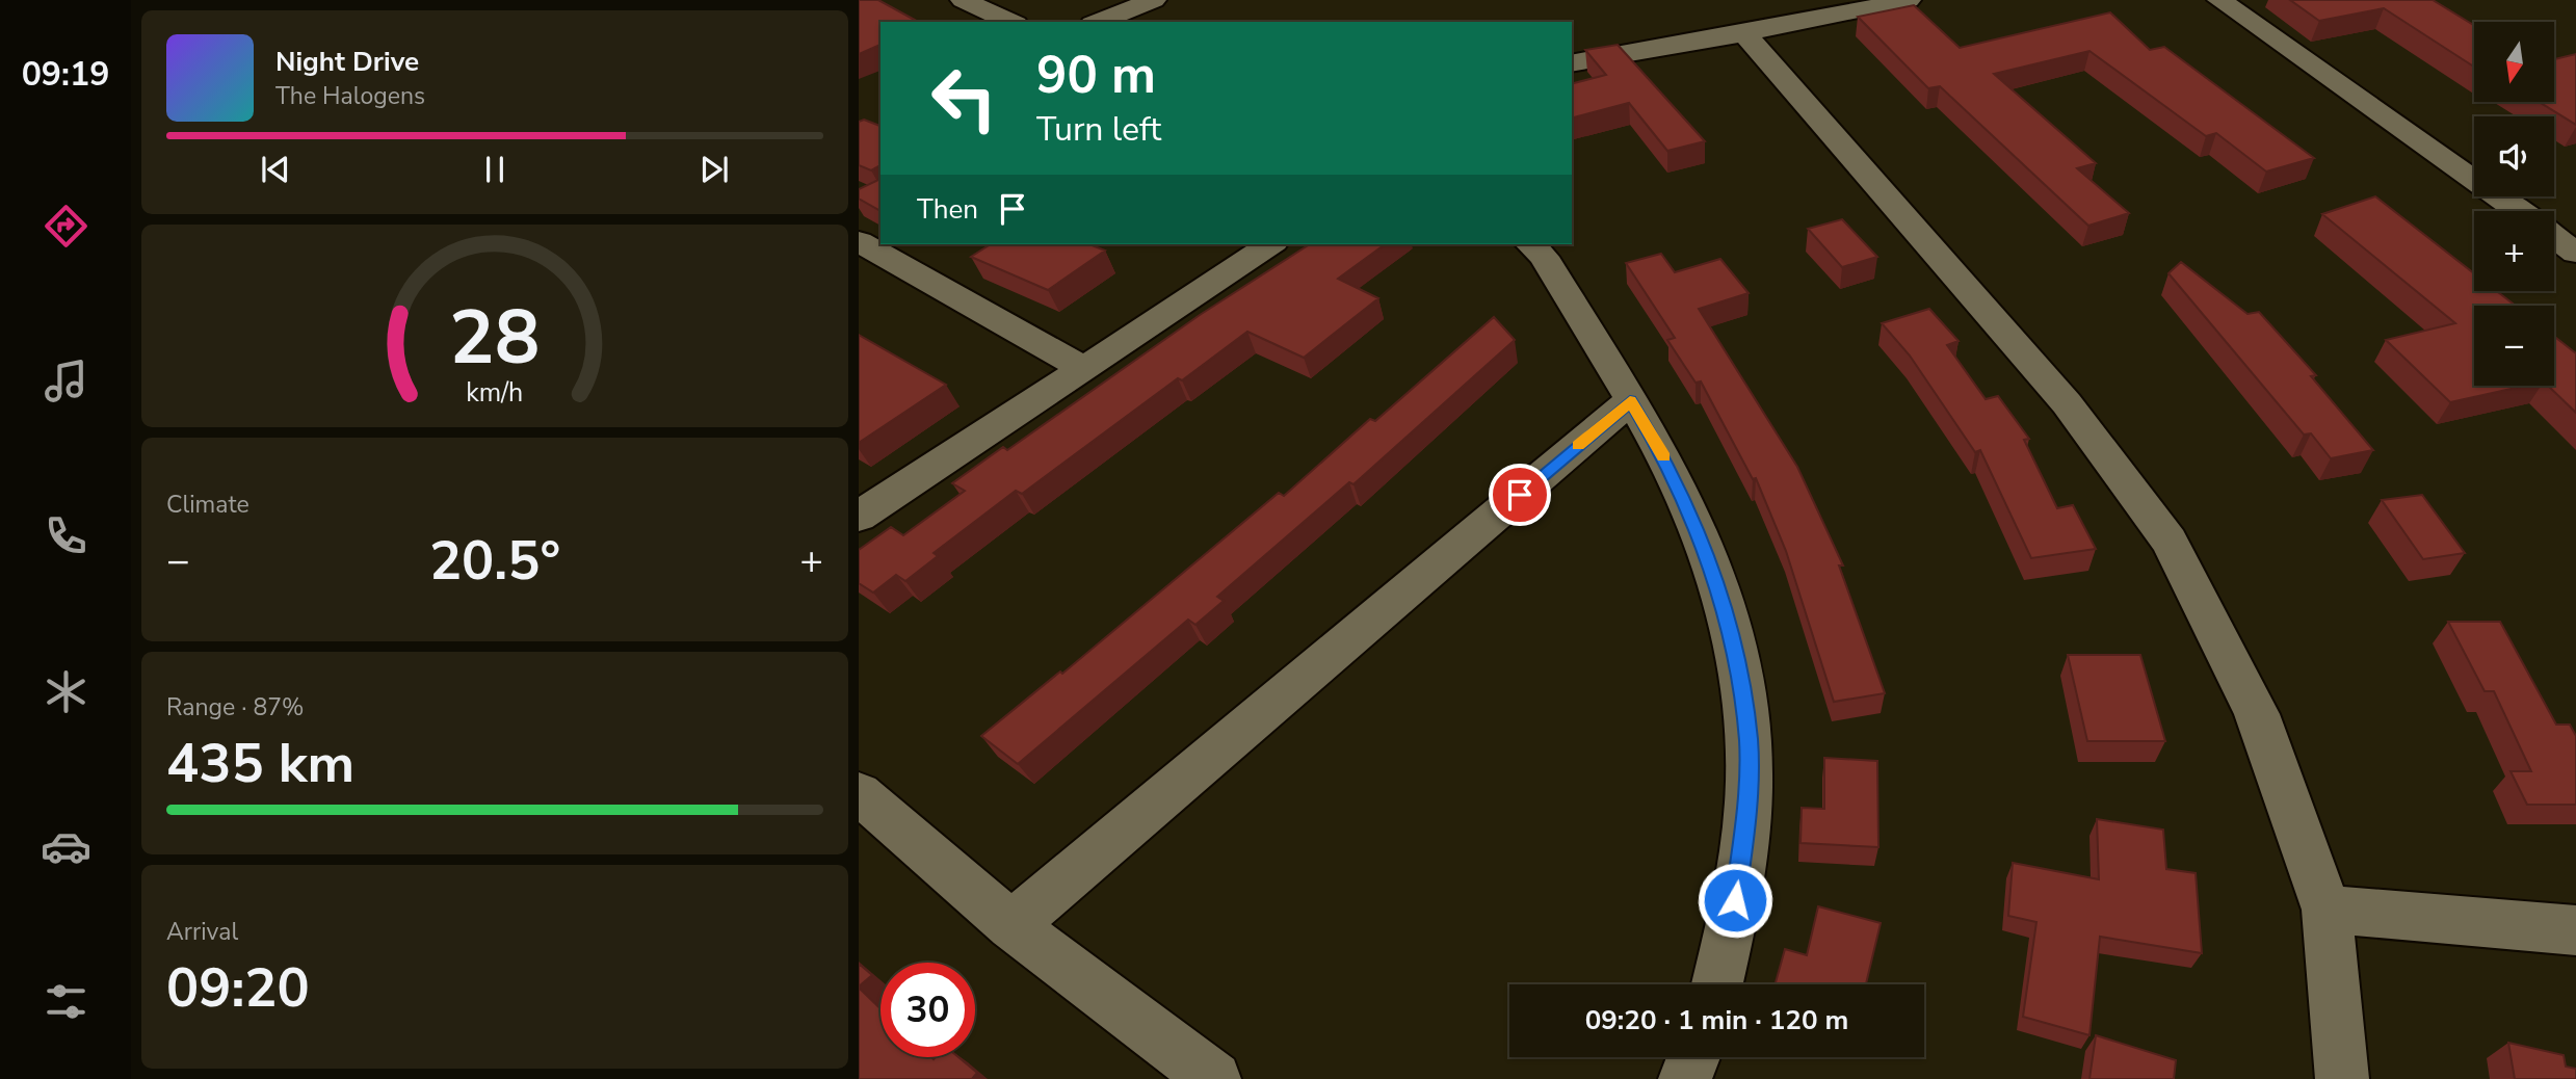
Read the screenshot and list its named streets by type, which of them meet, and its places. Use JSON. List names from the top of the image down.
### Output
{
  "north": "bottom",
  "page": {
    "tabs": "09:19",
    "map_buttons": ["+", "−"],
    "turn": ["90 m", "Turn left"],
    "song": ["Night Drive", "The Halogens"],
    "then": "Then",
    "tile": [
      "Climate",
      ["Range · 87%", "435 km"],
      ["Arrival", "09:20"]
    ],
    "heat": ["−", "20.5°", "+"],
    "limit": "30",
    "trip": "09:20 · 1 min · 120 m",
    "gauge": ["28", "km/h"]
  }
}
